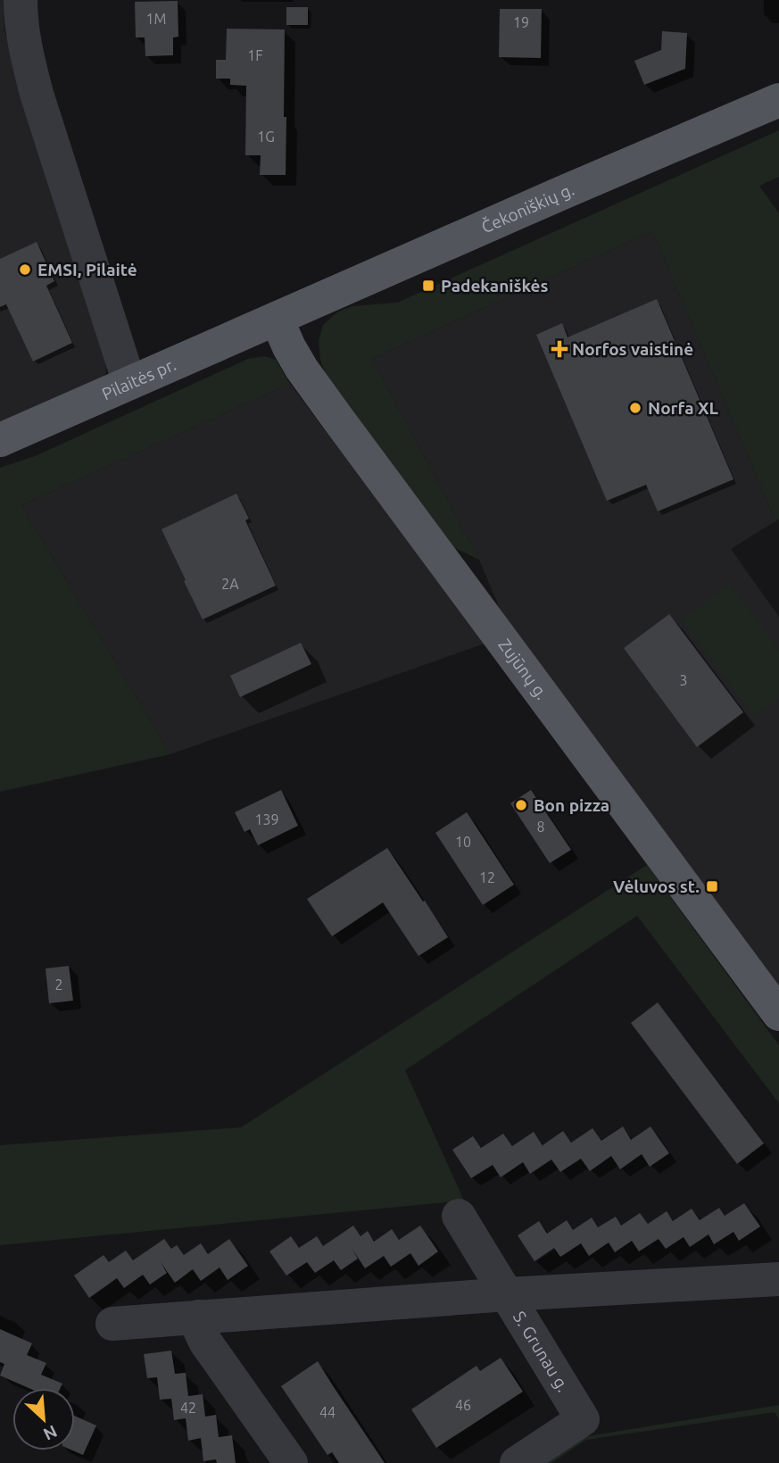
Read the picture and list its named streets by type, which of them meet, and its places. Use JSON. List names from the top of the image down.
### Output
{
  "streets": {
    "main road": ["Čekoniškių g.", "Pilaitės pr.", "Zujūnų g."],
    "street": ["S. Grunau g."]
  },
  "crossings": [
    ["Čekoniškių g.", "Pilaitės pr."],
    ["Čekoniškių g.", "Zujūnų g."],
    ["Pilaitės pr.", "Zujūnų g."]
  ],
  "places": {
    "other": ["EMSI, Pilaitė", "Norfa XL", "Bon pizza"],
    "transit": ["Padekaniškės", "Vėluvos st."],
    "health": ["Norfos vaistinė"]
  },
  "house_numbers": [
    "1M",
    "19",
    "1F",
    "1G",
    "2A",
    "3",
    "139",
    "8",
    "10",
    "12",
    "2",
    "46",
    "42",
    "44"
  ],
  "north": "bottom right"
}
